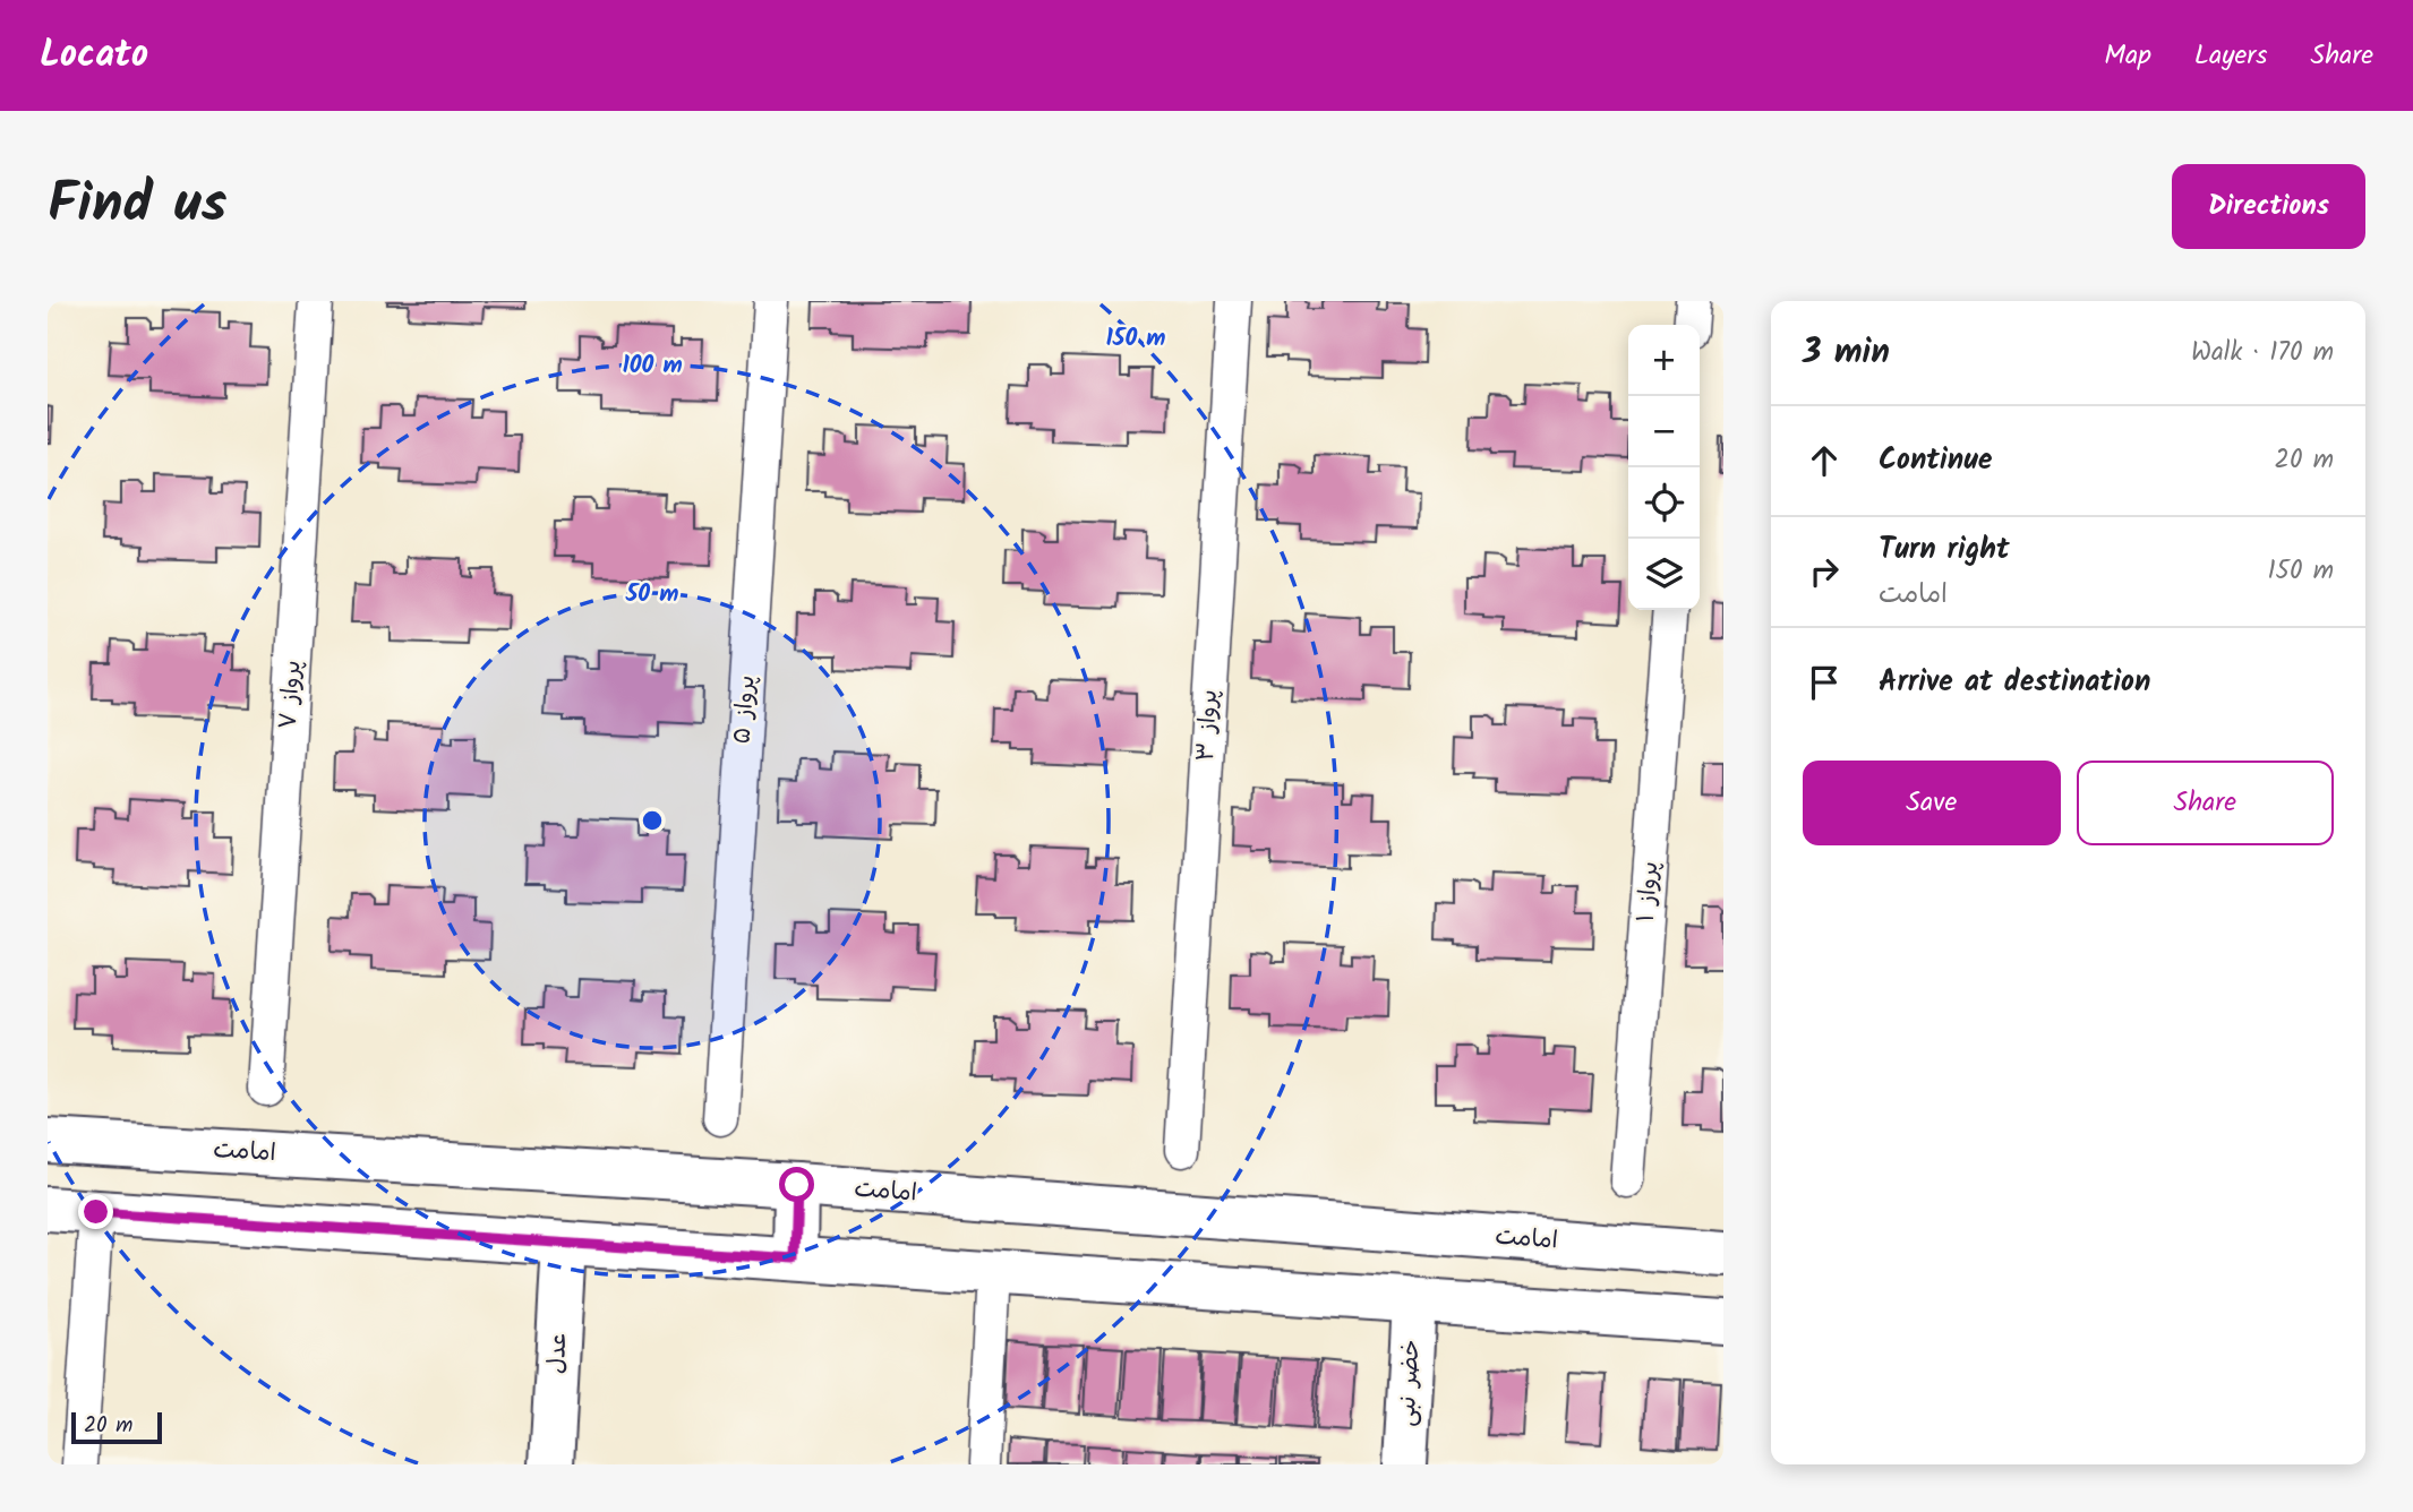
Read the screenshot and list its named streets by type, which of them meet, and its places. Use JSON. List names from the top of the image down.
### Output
{
  "streets": {
    "main road": ["امامت", "عدل", "خضر نبی"],
    "street": [
      "پرواز ۷",
      "پرواز ۵",
      "پرواز ۳",
      "پرواز ۱"
    ]
  },
  "scale_bar": "20 m",
  "page": {
    "header": "Locato",
    "nav": ["Map", "Layers", "Share"],
    "title": "Find us",
    "buttons": [
      "Directions",
      ["Save", "Share"]
    ],
    "heading": ["3 min", "Walk · 170 m"],
    "map_buttons": ["+", "−"],
    "list": [
      ["Continue", "20 m"],
      ["Turn right", "امامت", "150 m"],
      "Arrive at destination"
    ],
    "scale": "20 m"
  },
  "rings": ["150 m", "100 m", "50 m"]
}
